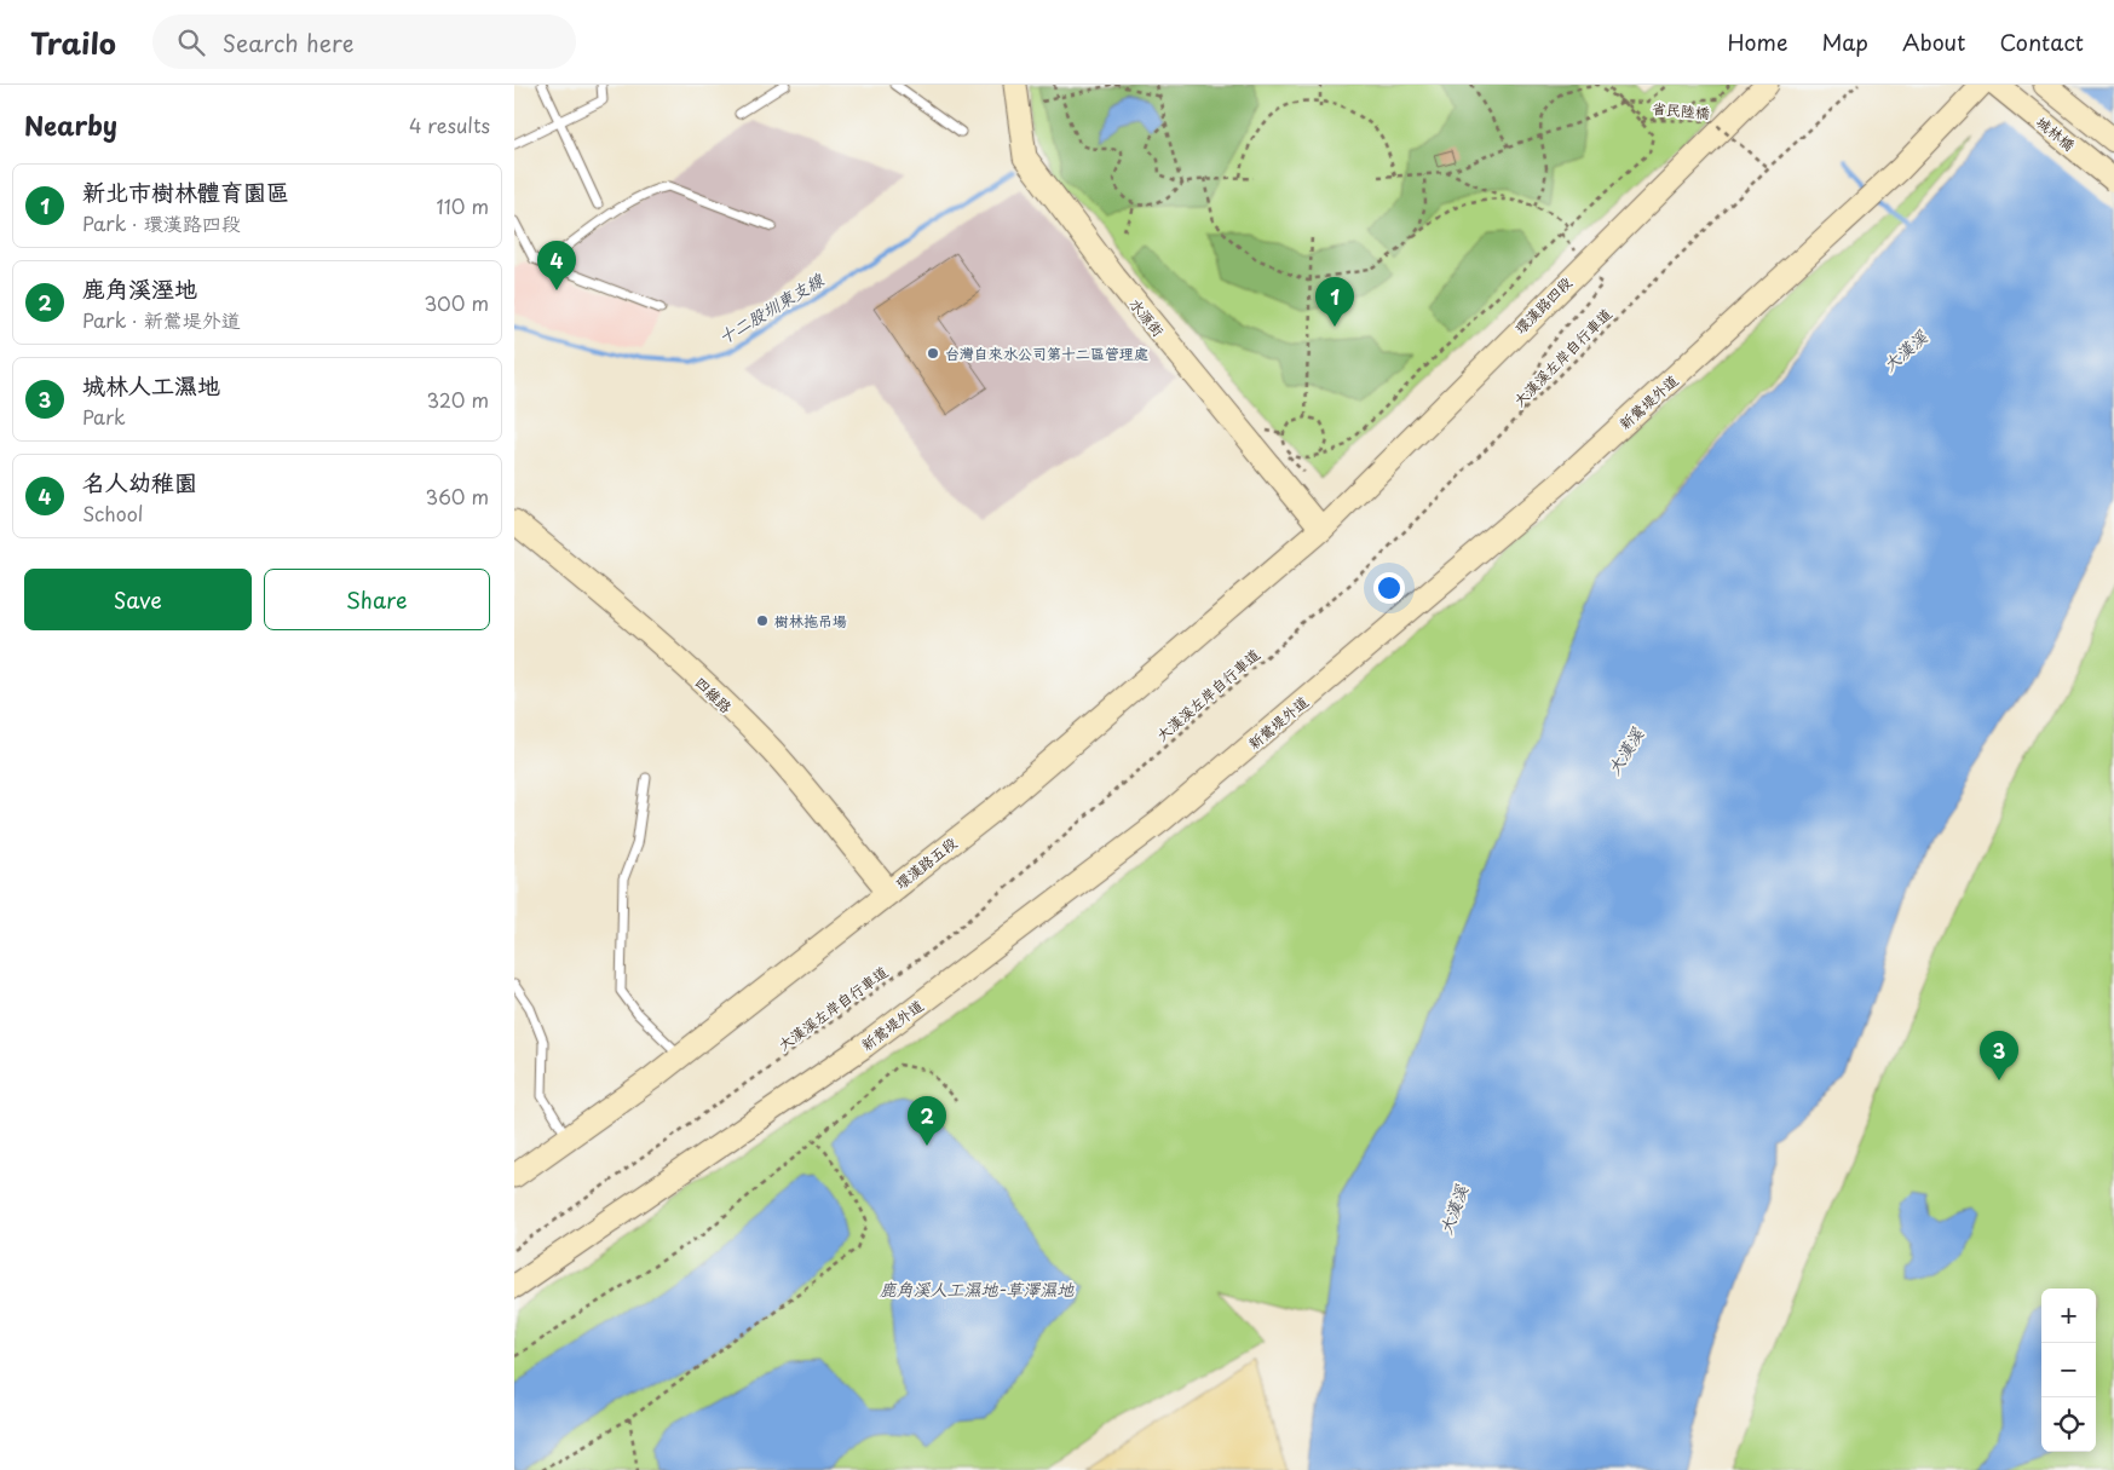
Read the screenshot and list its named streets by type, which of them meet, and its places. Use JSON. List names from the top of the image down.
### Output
{
  "streets": {
    "street": [
      "城林橋",
      "環漢路四段",
      "水源街",
      "新鶯堤外道",
      "四維路",
      "環漢路五段"
    ],
    "path": ["省民陸橋", "大漢溪左岸自行車道"]
  },
  "crossings": [
    ["省民陸橋", "大漢溪左岸自行車道"],
    ["環漢路四段", "水源街"],
    ["環漢路四段", "環漢路五段"],
    ["水源街", "環漢路五段"],
    ["四維路", "環漢路五段"]
  ],
  "water": ["十二股圳東支線", "大漢溪", "鹿角溪人工濕地-草澤濕地"],
  "places": ["台灣自來水公司第十二區管理處", "樹林拖吊場"],
  "page": {
    "header": "Trailo",
    "search": "Search here",
    "nav": [
      "Home",
      "Map",
      "About",
      "Contact"
    ],
    "heading": ["Nearby", "4 results"],
    "list": [
      {
        "mark": "1",
        "name": "新北市樹林體育園區",
        "note": "Park · 環漢路四段",
        "value": "110 m"
      },
      {
        "mark": "2",
        "name": "鹿角溪溼地",
        "note": "Park · 新鶯堤外道",
        "value": "300 m"
      },
      {
        "mark": "3",
        "name": "城林人工濕地",
        "note": "Park",
        "value": "320 m"
      },
      {
        "mark": "4",
        "name": "名人幼稚園",
        "note": "School",
        "value": "360 m"
      }
    ],
    "pins": [
      "4",
      "1",
      "3",
      "2"
    ],
    "buttons": ["Save", "Share"],
    "map_buttons": ["+", "−"]
  }
}
